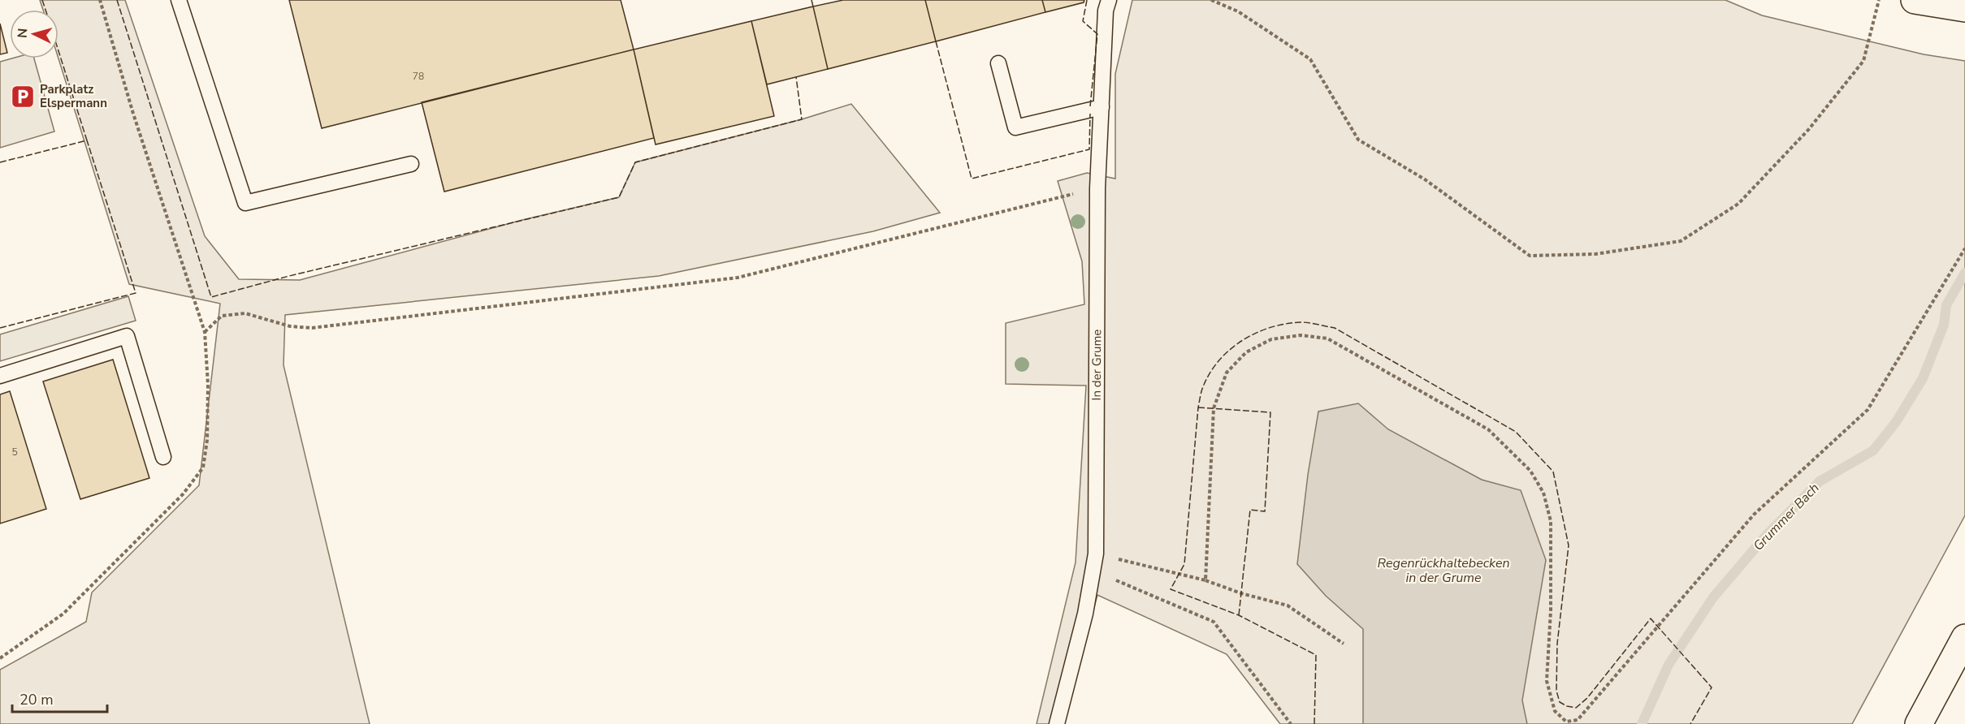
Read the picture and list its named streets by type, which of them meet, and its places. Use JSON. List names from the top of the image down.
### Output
{
  "streets": {
    "lane": ["In der Grume"]
  },
  "water": ["Grummer Bach", "Regenrückhaltebecken in der Grume"],
  "places": {
    "parking": ["Parkplatz Elspermann"]
  },
  "house_numbers": ["78", "5"],
  "scale_bar": "20 m",
  "north": "left"
}
